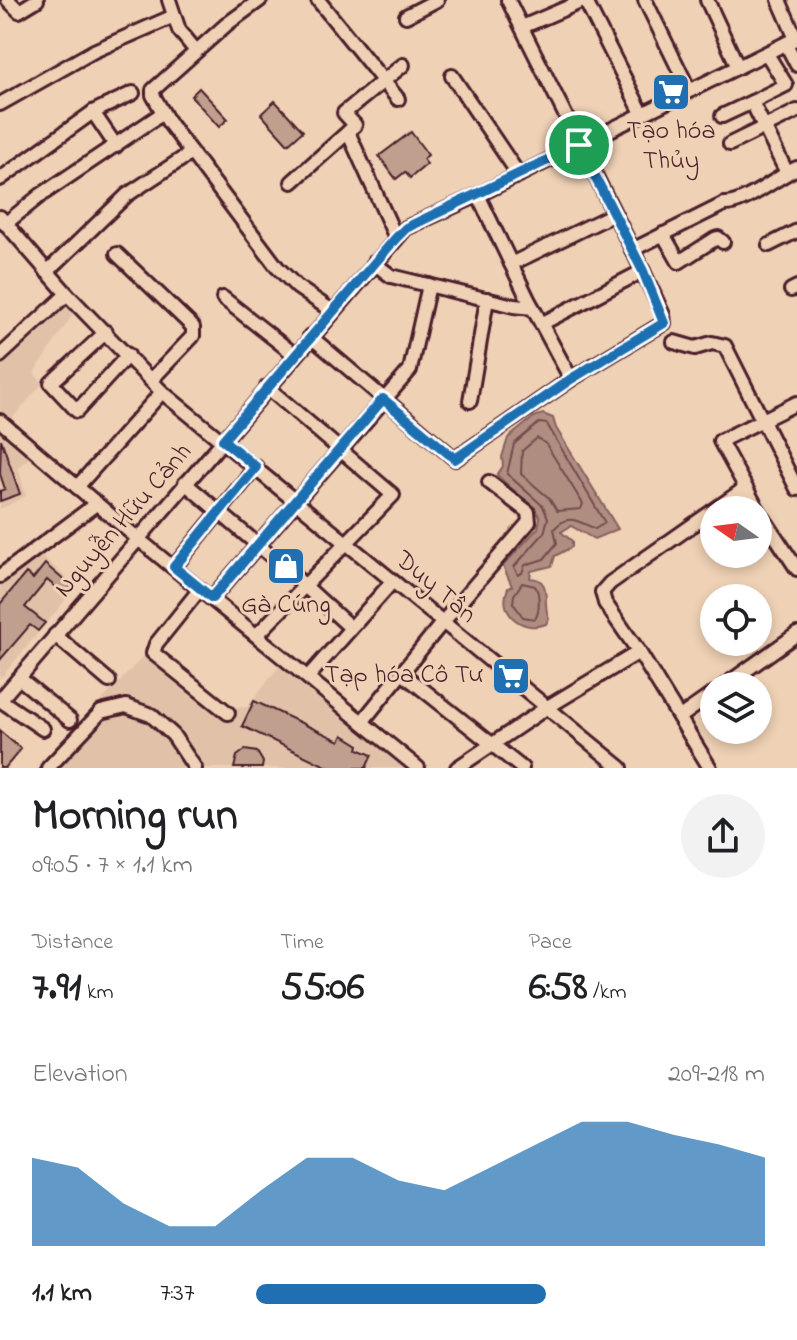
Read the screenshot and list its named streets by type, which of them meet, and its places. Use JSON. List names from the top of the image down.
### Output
{
  "streets": {
    "street": ["Nguyễn Hữu Cảnh", "Duy Tân"]
  },
  "crossings": [
    ["Nguyễn Hữu Cảnh", "Duy Tân"]
  ],
  "places": {
    "supermarket": ["Tạo hóa Thủy", "Tạp hóa Cô Tư"],
    "shop": ["Gà Cúng"]
  },
  "north": "left",
  "page": {
    "heading": ["Morning run", "09:05 · 7 × 1.1 km"],
    "stats": [
      ["Distance", "7.91 km"],
      ["Time", "55:06"],
      ["Pace", "6:58 /km"]
    ],
    "chart": ["Elevation", "209–218 m"],
    "list": [
      {
        "name": "1.1 km",
        "note": "7:37"
      }
    ]
  }
}
